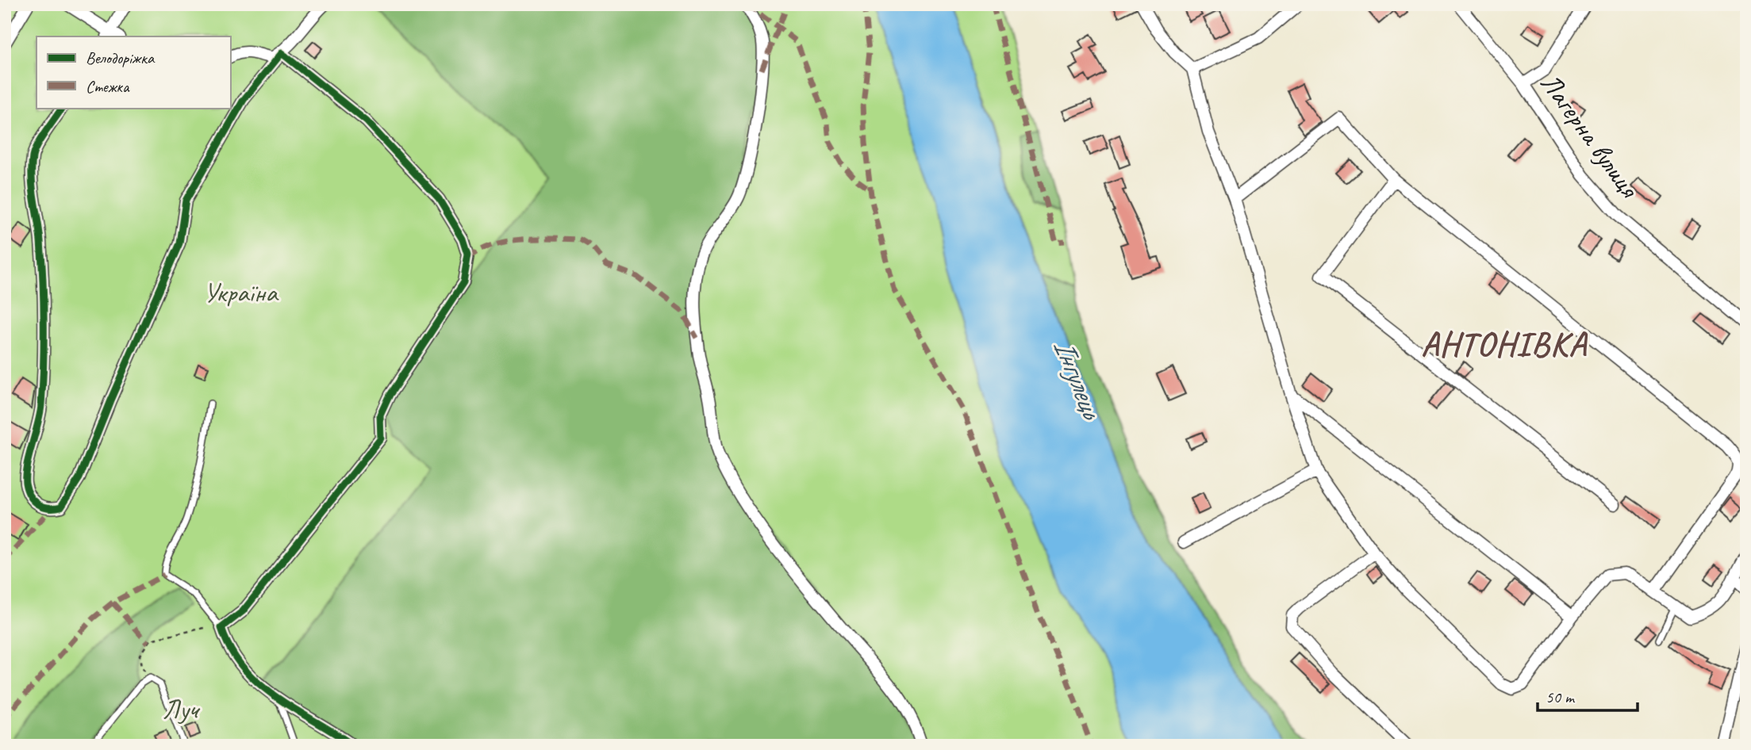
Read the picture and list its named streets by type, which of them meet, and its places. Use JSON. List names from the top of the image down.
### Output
{
  "streets": {
    "street": ["Лагерна вулиця"]
  },
  "districts": ["АНТОНІВКА"],
  "water": ["Інгулець"],
  "parks": ["Україна", "Луч"],
  "legend": ["Велодоріжка", "Стежка"],
  "scale_bar": "50 m"
}
